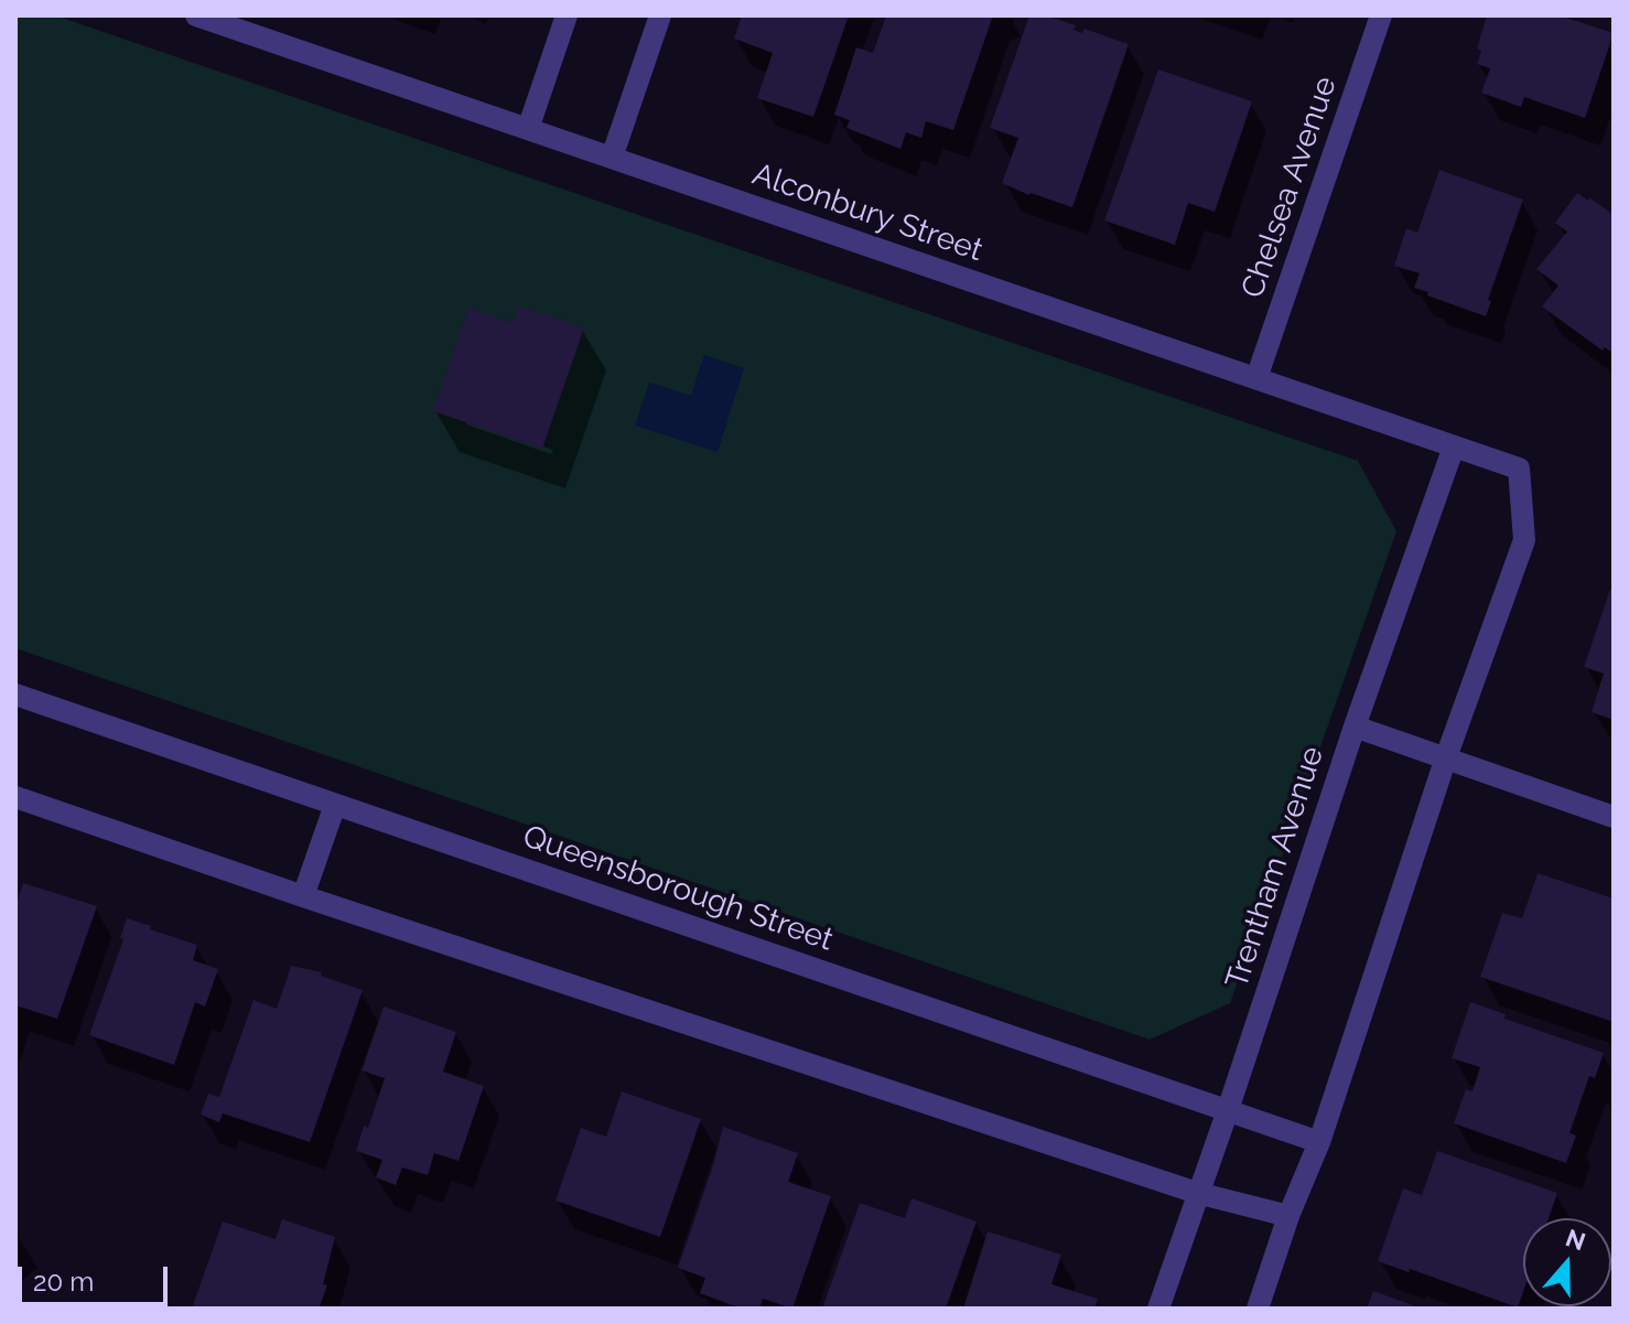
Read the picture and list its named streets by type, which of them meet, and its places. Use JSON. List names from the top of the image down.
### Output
{
  "streets": {
    "street": [
      "Chelsea Avenue",
      "Alconbury Street",
      "Trentham Avenue",
      "Queensborough Street"
    ]
  },
  "crossings": [
    ["Chelsea Avenue", "Alconbury Street"],
    ["Alconbury Street", "Trentham Avenue"],
    ["Trentham Avenue", "Queensborough Street"]
  ],
  "scale_bar": "20 m",
  "north": "top"
}
